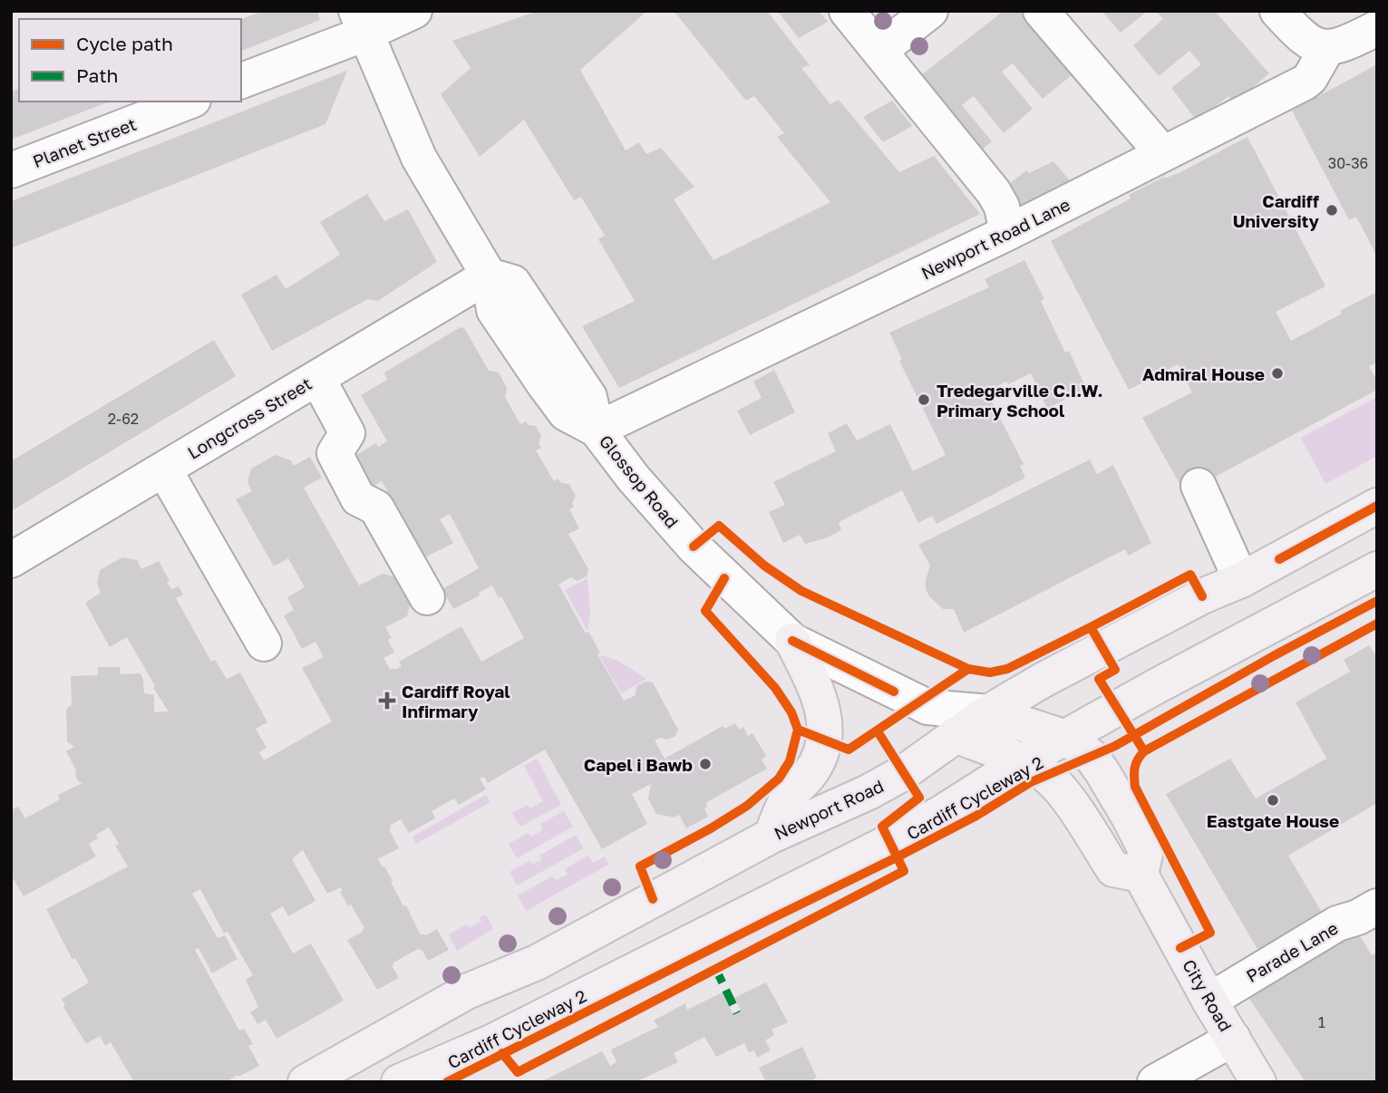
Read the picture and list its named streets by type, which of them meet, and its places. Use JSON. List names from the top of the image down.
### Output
{
  "streets": {
    "main road": ["Newport Road", "City Road"],
    "street": [
      "Planet Street",
      "Newport Road Lane",
      "Longcross Street",
      "Glossop Road",
      "Parade Lane"
    ],
    "cycle path": ["Cardiff Cycleway 2"]
  },
  "crossings": [
    ["Newport Road Lane", "Glossop Road"],
    ["Longcross Street", "Glossop Road"],
    ["Glossop Road", "Newport Road"],
    ["Parade Lane", "City Road"]
  ],
  "places": {
    "other": [
      "Cardiff University",
      "Admiral House",
      "Tredegarville C.I.W. Primary School",
      "Capel i Bawb",
      "Eastgate House"
    ],
    "health": ["Cardiff Royal Infirmary"]
  },
  "house_numbers": ["30-36", "2-62", "1"],
  "legend": ["Cycle path", "Path"]
}
